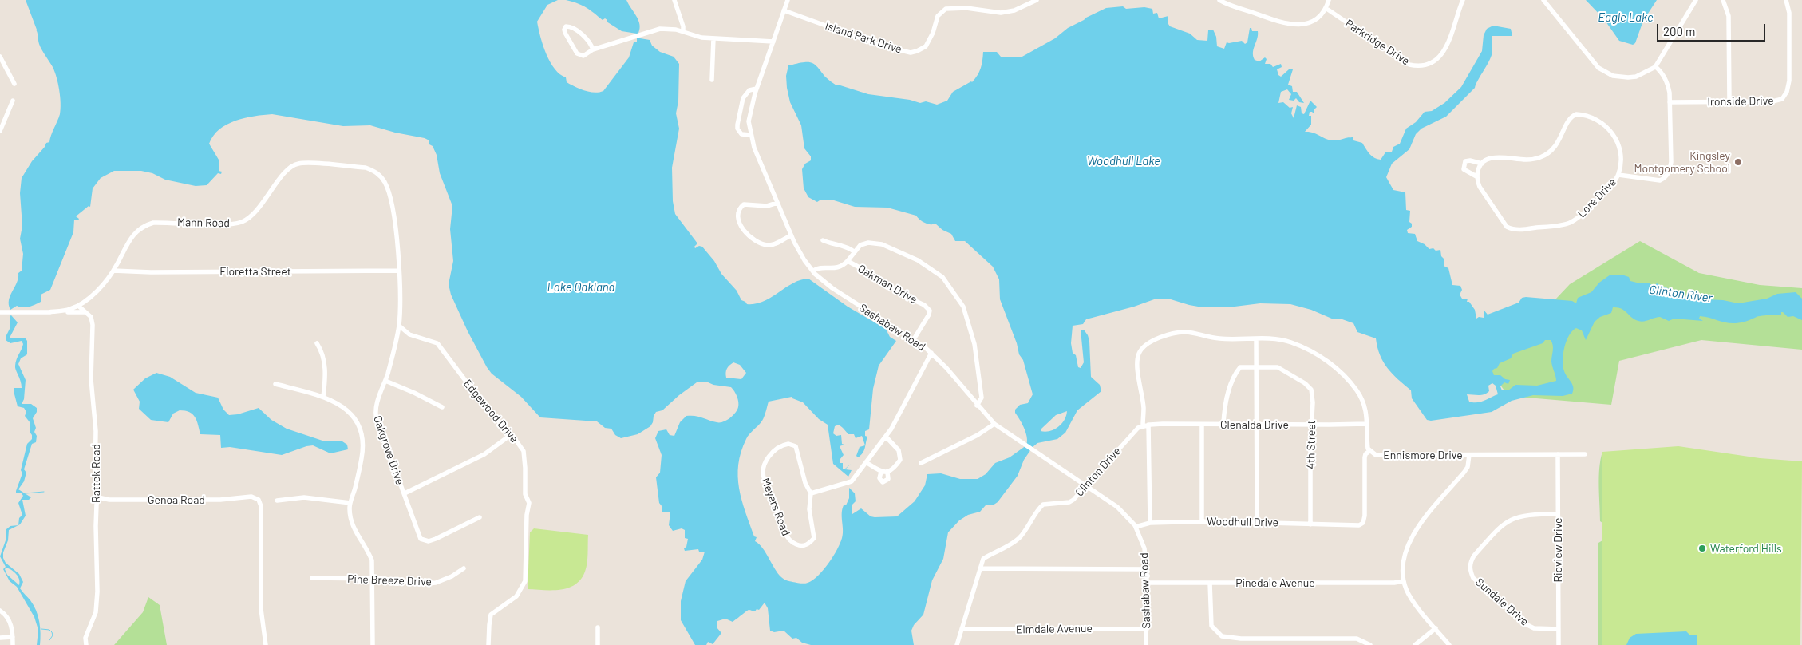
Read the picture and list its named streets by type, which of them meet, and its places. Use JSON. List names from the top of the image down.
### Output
{
  "streets": {
    "street": [
      "Island Park Drive",
      "Parkridge Drive",
      "Ironside Drive",
      "Lore Drive",
      "Mann Road",
      "Floretta Street",
      "Oakman Drive",
      "Sashabaw Road",
      "Edgewood Drive",
      "Glenalda Drive",
      "4th Street",
      "Oakgrove Drive",
      "Ennismore Drive",
      "Clinton Drive",
      "Rattek Road",
      "Genoa Road",
      "Meyers Road",
      "Woodhull Drive",
      "Rioview Drive",
      "Pine Breeze Drive",
      "Pinedale Avenue",
      "Sundale Drive",
      "Elmdale Avenue"
    ]
  },
  "crossings": [
    ["Island Park Drive", "Sashabaw Road"],
    ["Mann Road", "Floretta Street"],
    ["Mann Road", "Oakgrove Drive"],
    ["Mann Road", "Rattek Road"],
    ["Floretta Street", "Oakgrove Drive"],
    ["Oakman Drive", "Sashabaw Road"],
    ["Sashabaw Road", "Clinton Drive"],
    ["Sashabaw Road", "Woodhull Drive"],
    ["Sashabaw Road", "Pinedale Avenue"],
    ["Sashabaw Road", "Elmdale Avenue"],
    ["Edgewood Drive", "Oakgrove Drive"],
    ["Glenalda Drive", "4th Street"],
    ["Glenalda Drive", "Ennismore Drive"],
    ["Glenalda Drive", "Clinton Drive"],
    ["4th Street", "Woodhull Drive"],
    ["Ennismore Drive", "Clinton Drive"],
    ["Ennismore Drive", "Woodhull Drive"],
    ["Ennismore Drive", "Rioview Drive"],
    ["Clinton Drive", "Elmdale Avenue"],
    ["Rattek Road", "Genoa Road"],
    ["Rioview Drive", "Sundale Drive"]
  ],
  "water": [
    "Eagle Lake",
    "Woodhull Lake",
    "Lake Oakland",
    "Clinton River"
  ],
  "places": ["Kingsley Montgomery School", "Waterford Hills"],
  "scale_bar": "200 m"
}
